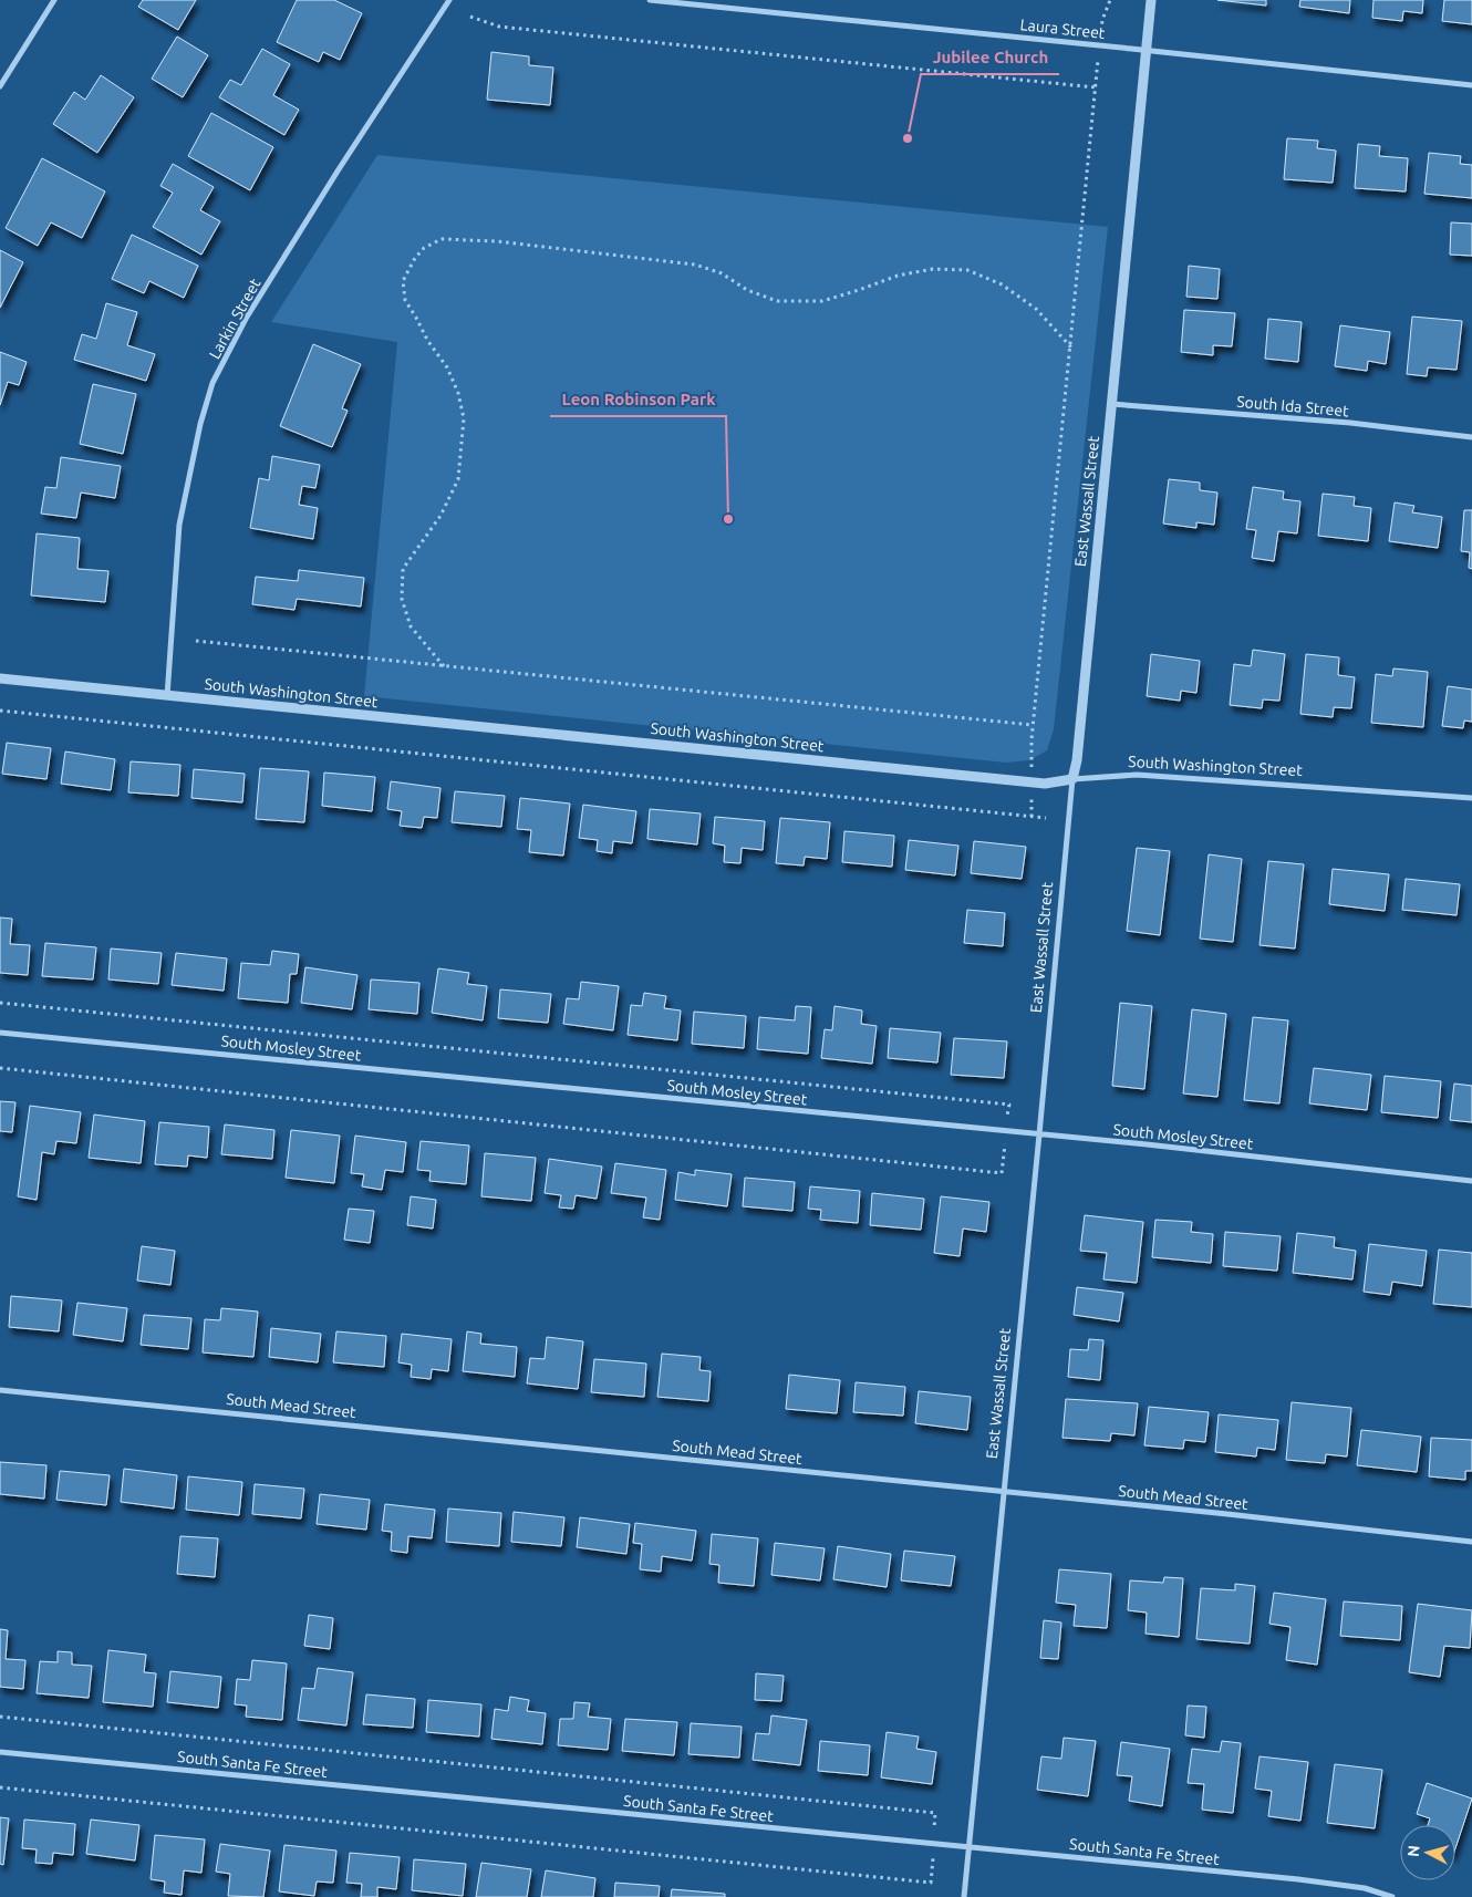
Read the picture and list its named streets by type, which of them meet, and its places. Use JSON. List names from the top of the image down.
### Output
{
  "streets": {
    "street": [
      "Laura Street",
      "Larkin Street",
      "South Ida Street",
      "East Wassall Street",
      "South Washington Street",
      "South Mosley Street",
      "South Mead Street",
      "South Santa Fe Street"
    ]
  },
  "crossings": [
    ["Laura Street", "East Wassall Street"],
    ["Larkin Street", "South Washington Street"],
    ["South Ida Street", "East Wassall Street"],
    ["East Wassall Street", "South Washington Street"],
    ["East Wassall Street", "South Mosley Street"],
    ["East Wassall Street", "South Mead Street"],
    ["East Wassall Street", "South Santa Fe Street"]
  ],
  "places": ["Jubilee Church", "Leon Robinson Park"],
  "north": "left"
}
